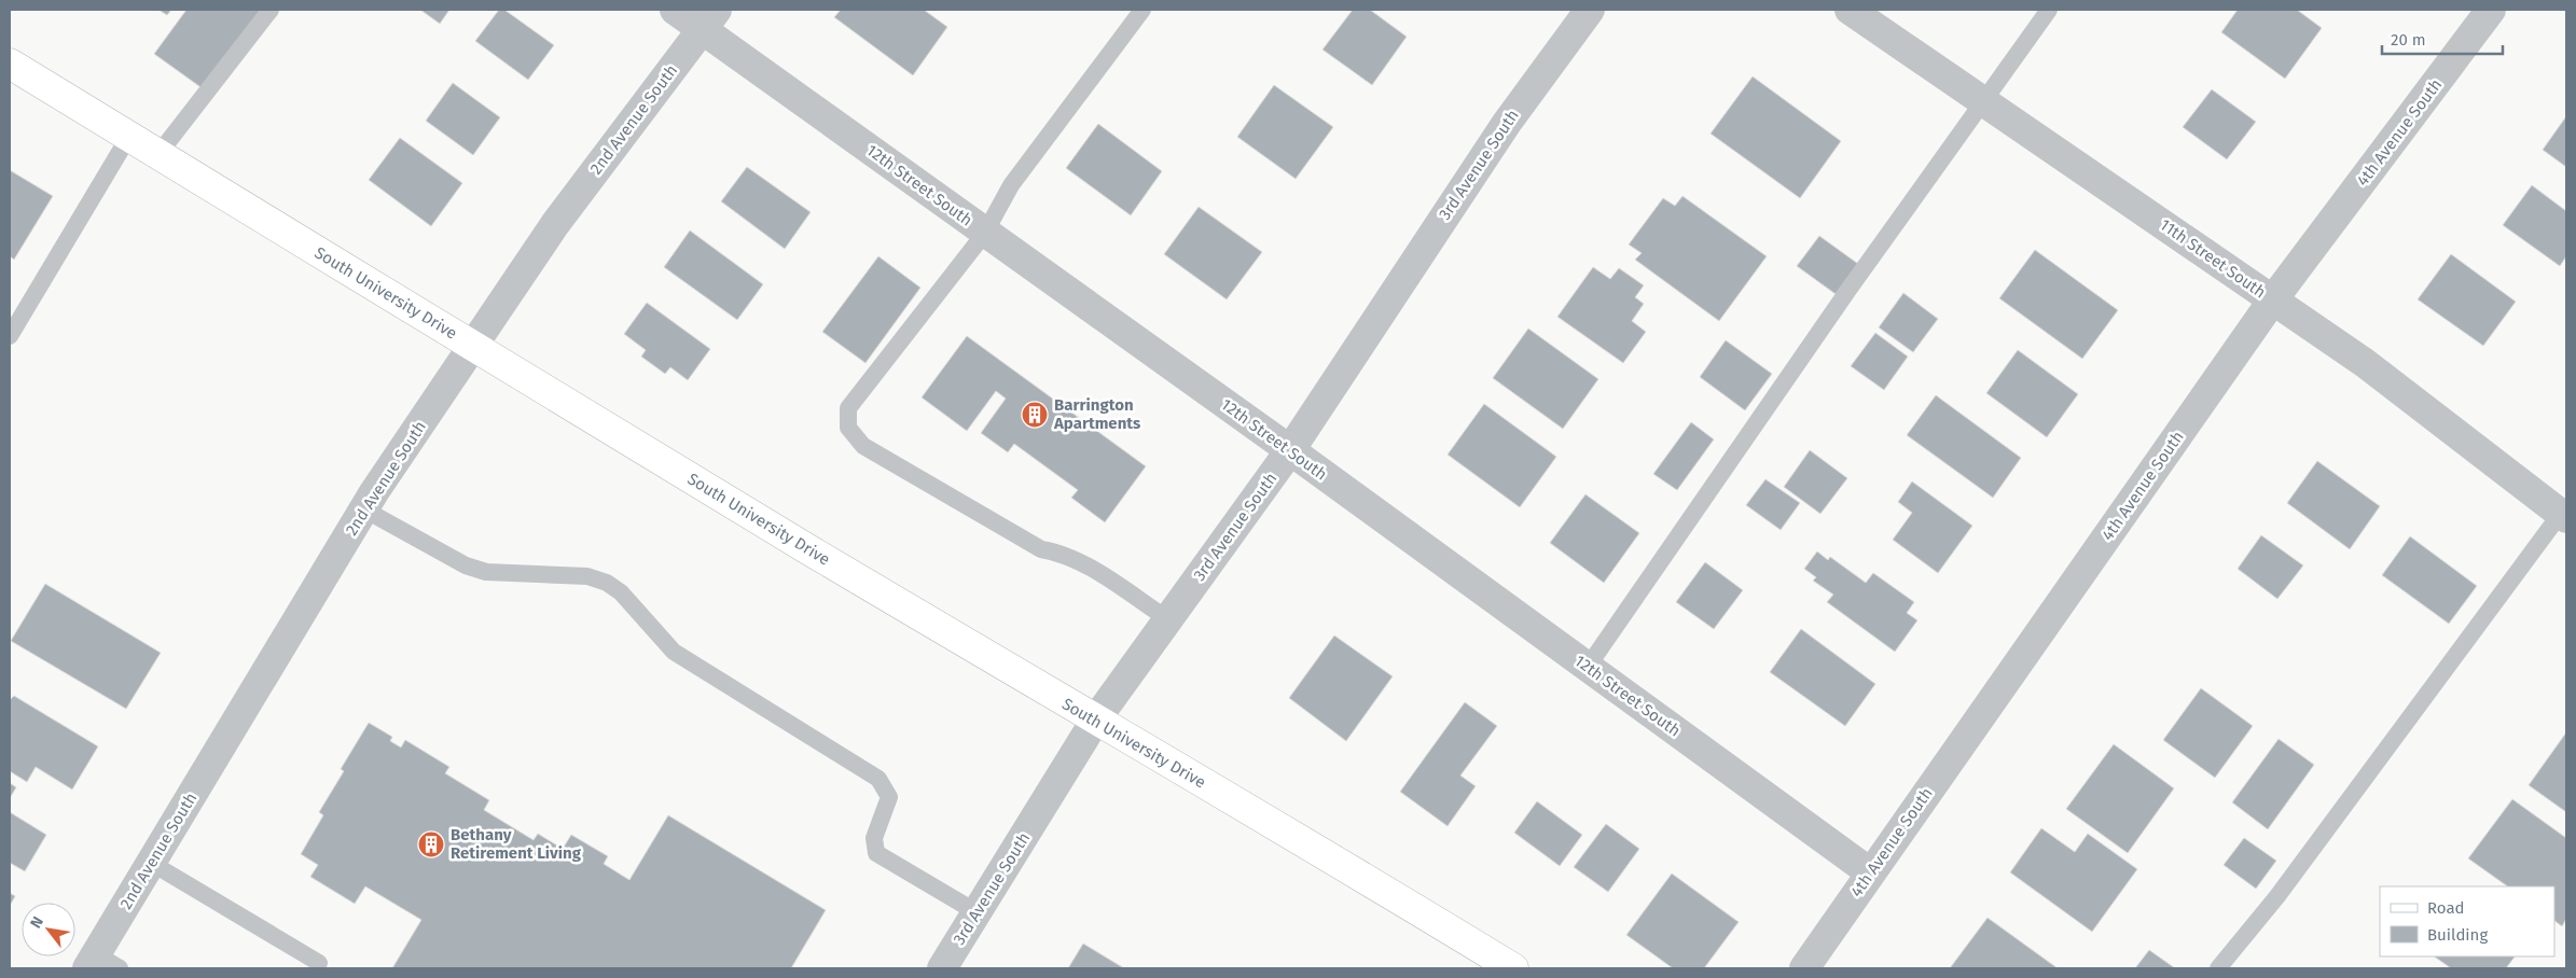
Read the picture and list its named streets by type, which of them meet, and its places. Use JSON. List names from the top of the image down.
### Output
{
  "streets": {
    "main road": ["South University Drive"],
    "street": [
      "2nd Avenue South",
      "4th Avenue South",
      "3rd Avenue South",
      "12th Street South",
      "11th Street South"
    ]
  },
  "crossings": [
    ["2nd Avenue South", "12th Street South"],
    ["2nd Avenue South", "South University Drive"],
    ["4th Avenue South", "12th Street South"],
    ["4th Avenue South", "11th Street South"],
    ["3rd Avenue South", "12th Street South"],
    ["3rd Avenue South", "South University Drive"]
  ],
  "places": {
    "building": ["Barrington Apartments", "Bethany Retirement Living"]
  },
  "legend": ["Road", "Building"],
  "scale_bar": "20 m",
  "north": "top left"
}
